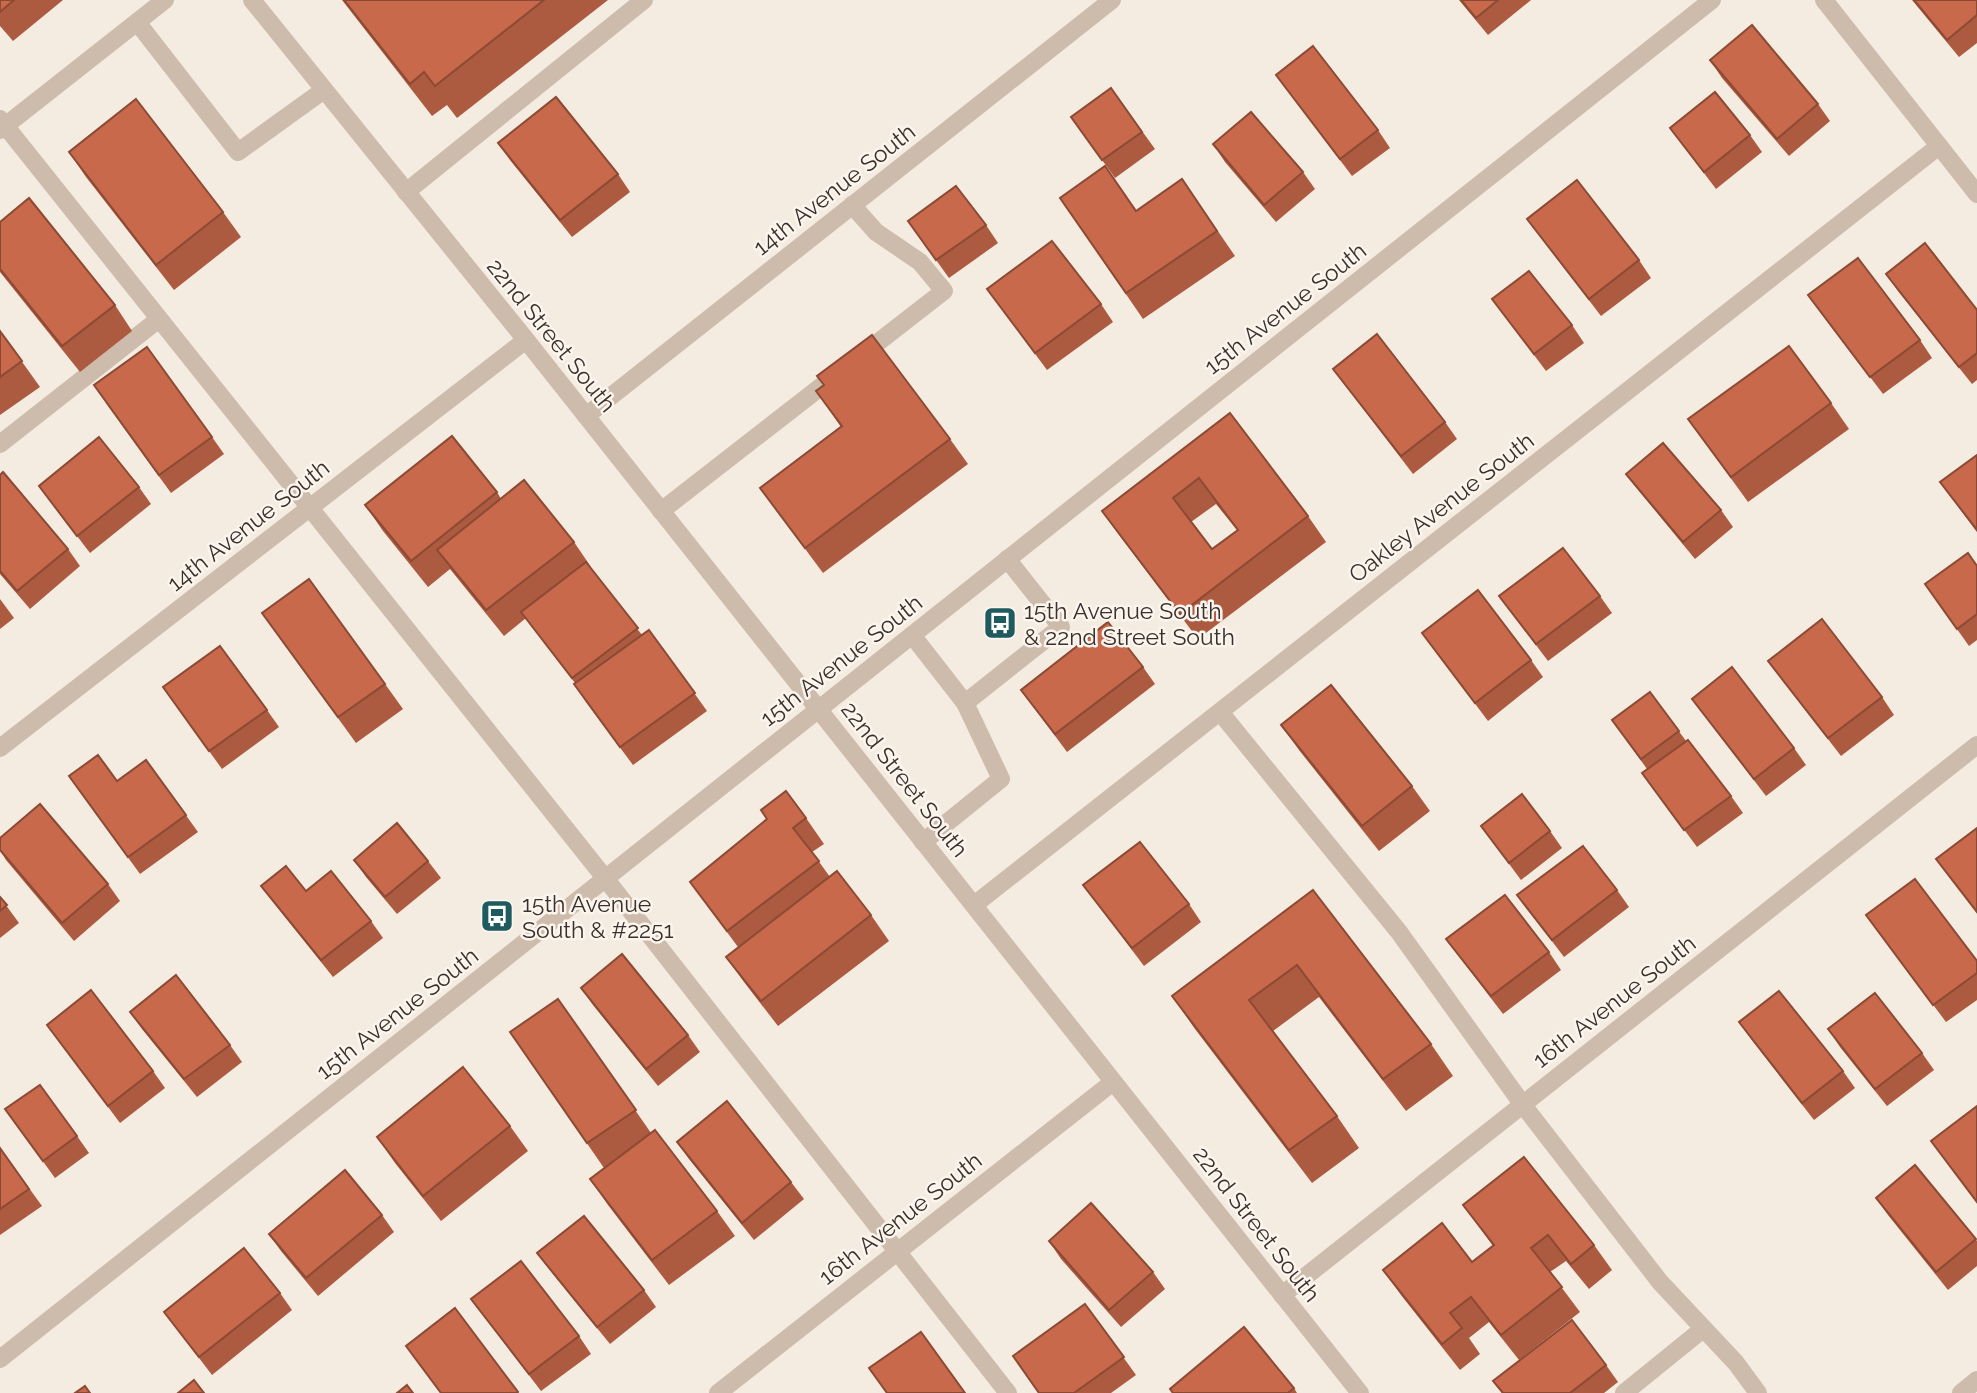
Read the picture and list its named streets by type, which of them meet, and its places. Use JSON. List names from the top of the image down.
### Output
{
  "streets": {
    "street": [
      "14th Avenue South",
      "15th Avenue South",
      "22nd Street South",
      "Oakley Avenue South",
      "16th Avenue South"
    ]
  },
  "crossings": [
    ["14th Avenue South", "22nd Street South"],
    ["15th Avenue South", "22nd Street South"],
    ["22nd Street South", "Oakley Avenue South"],
    ["22nd Street South", "16th Avenue South"]
  ],
  "places": {
    "bus stop": ["15th Avenue South & 22nd Street South", "15th Avenue South & #2251"]
  }
}
